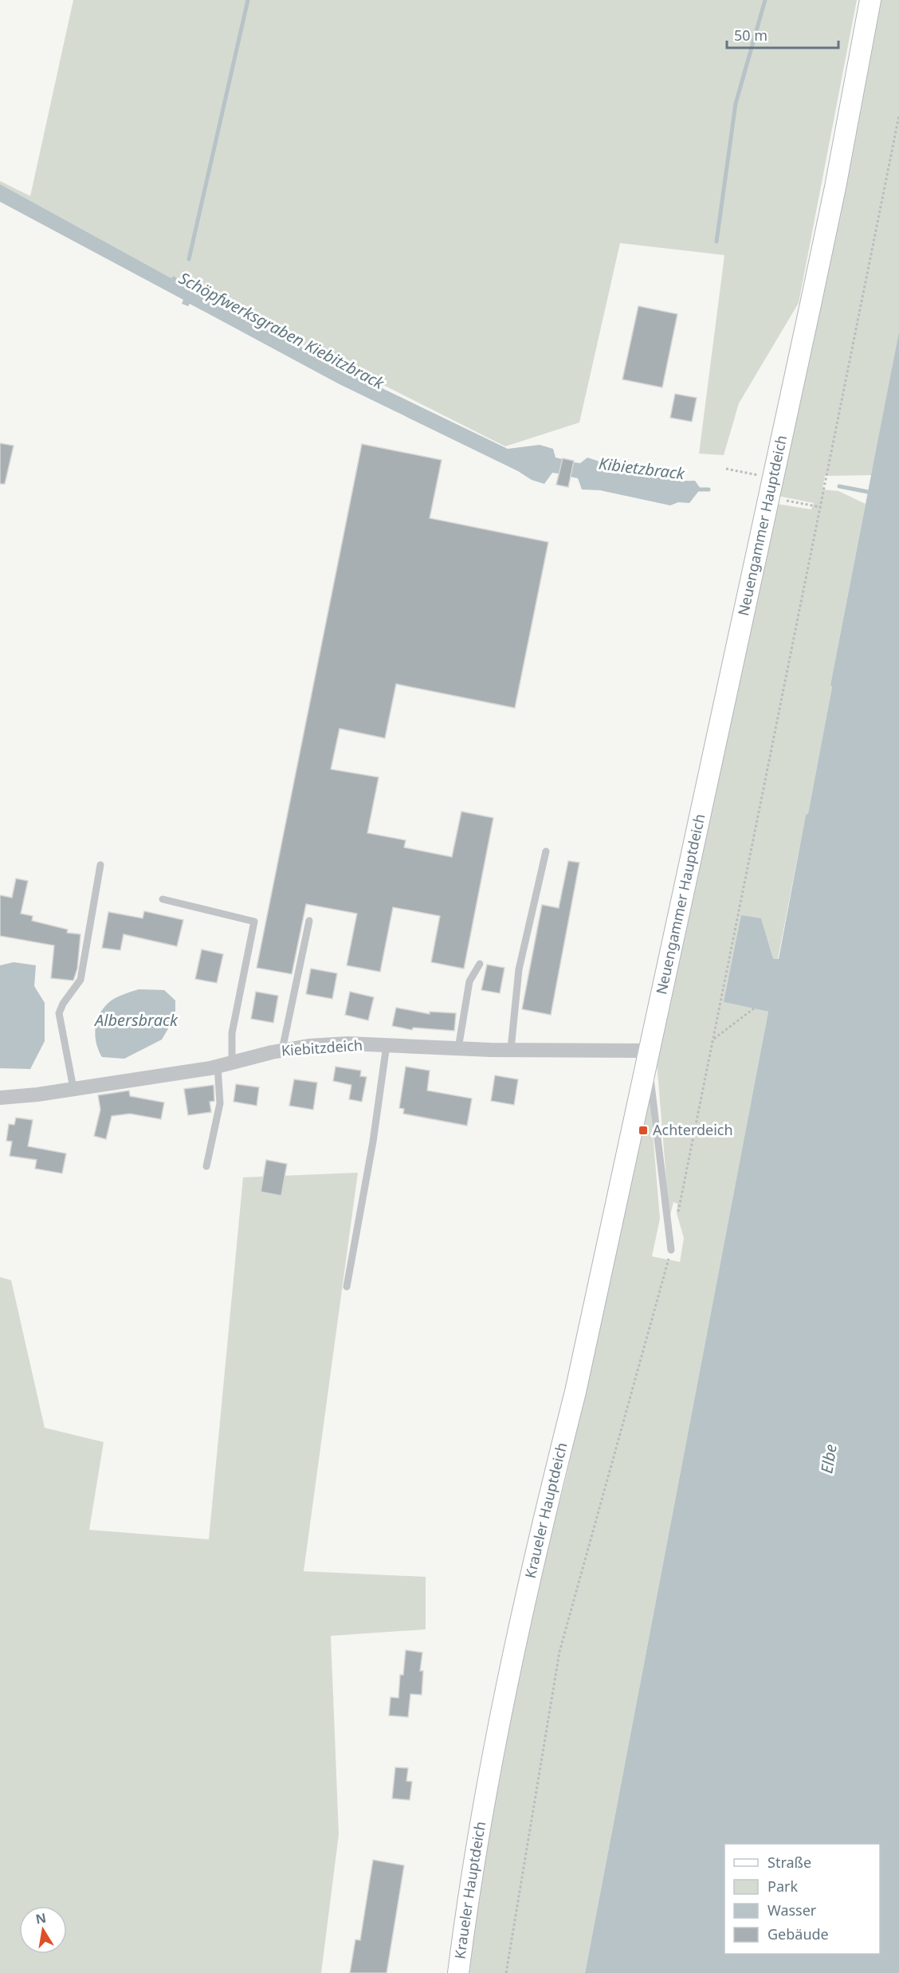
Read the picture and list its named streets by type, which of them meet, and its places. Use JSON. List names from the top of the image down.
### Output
{
  "streets": {
    "street": ["Neuengammer Hauptdeich", "Kiebitzdeich", "Kraueler Hauptdeich"]
  },
  "crossings": [
    ["Neuengammer Hauptdeich", "Kiebitzdeich"],
    ["Neuengammer Hauptdeich", "Kraueler Hauptdeich"],
    ["Kiebitzdeich", "Kraueler Hauptdeich"]
  ],
  "water": [
    "Schöpfwerksgraben Kiebitzbrack",
    "Kibietzbrack",
    "Albersbrack",
    "Elbe"
  ],
  "places": {
    "transit": ["Achterdeich"]
  },
  "legend": [
    "Straße",
    "Park",
    "Wasser",
    "Gebäude"
  ],
  "scale_bar": "50 m",
  "north": "top"
}
